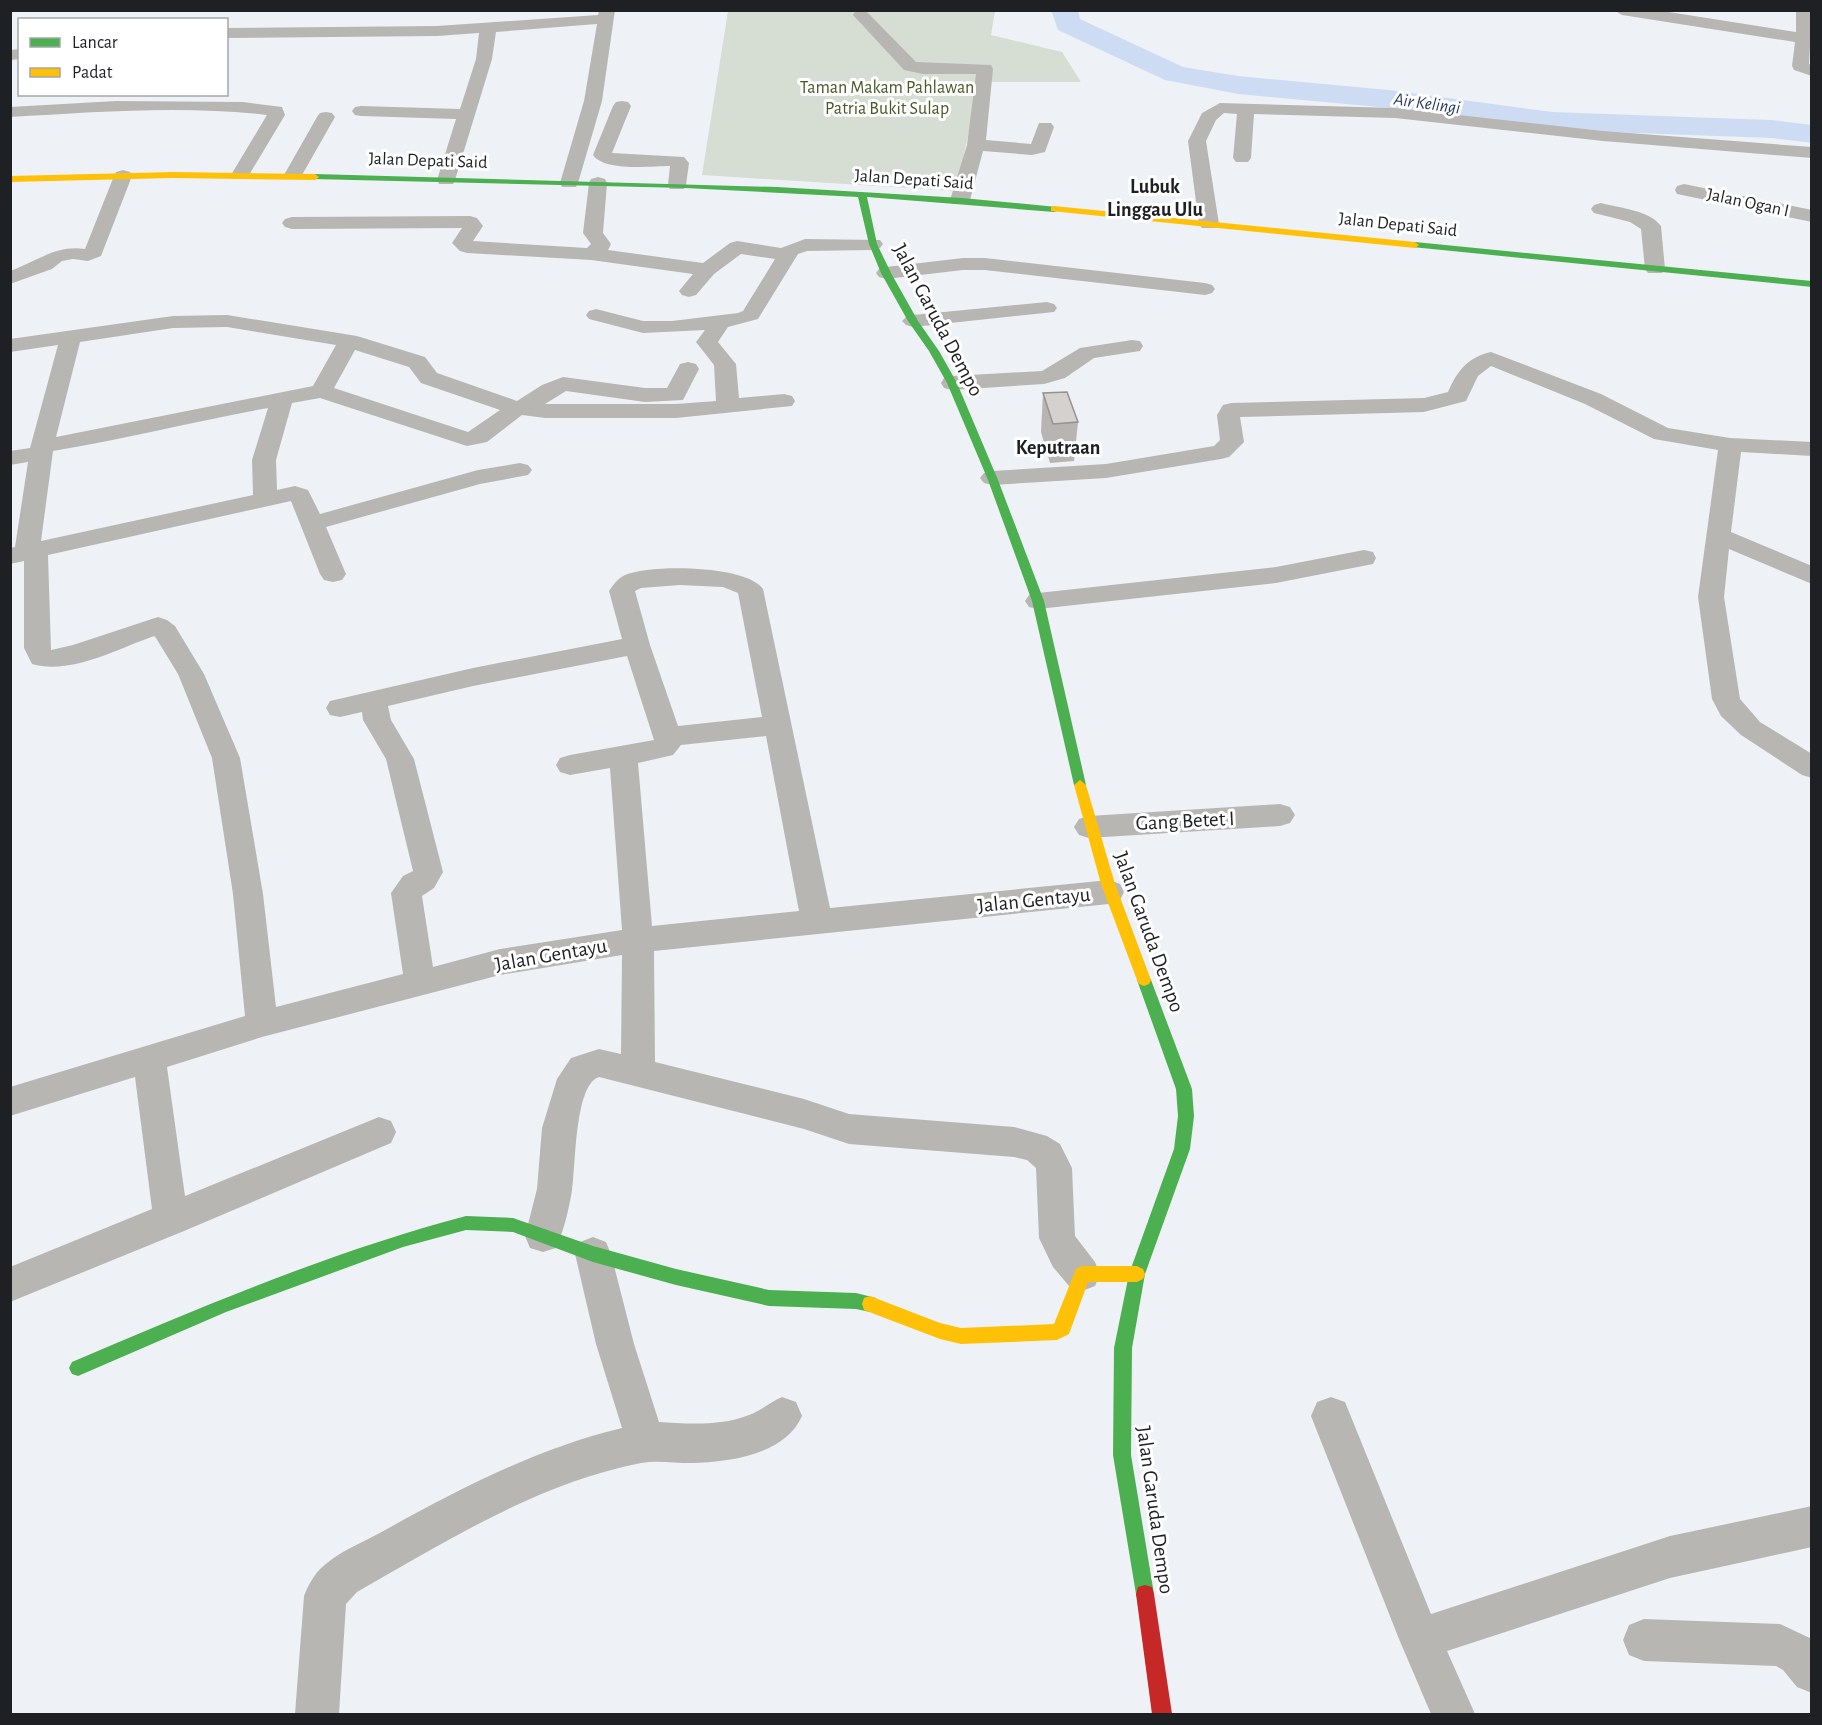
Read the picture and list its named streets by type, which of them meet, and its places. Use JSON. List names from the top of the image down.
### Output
{
  "streets": {
    "street": [
      "Jalan Depati Said",
      "Jalan Ogan I",
      "Jalan Garuda Dempo",
      "Gang Betet I",
      "Jalan Gentayu"
    ]
  },
  "crossings": [
    ["Jalan Depati Said", "Jalan Garuda Dempo"],
    ["Jalan Garuda Dempo", "Gang Betet I"],
    ["Jalan Garuda Dempo", "Jalan Gentayu"]
  ],
  "districts": ["Lubuk Linggau Ulu", "Keputraan"],
  "water": ["Air Kelingi"],
  "parks": ["Taman Makam Pahlawan Patria Bukit Sulap"],
  "legend": ["Lancar", "Padat"]
}
